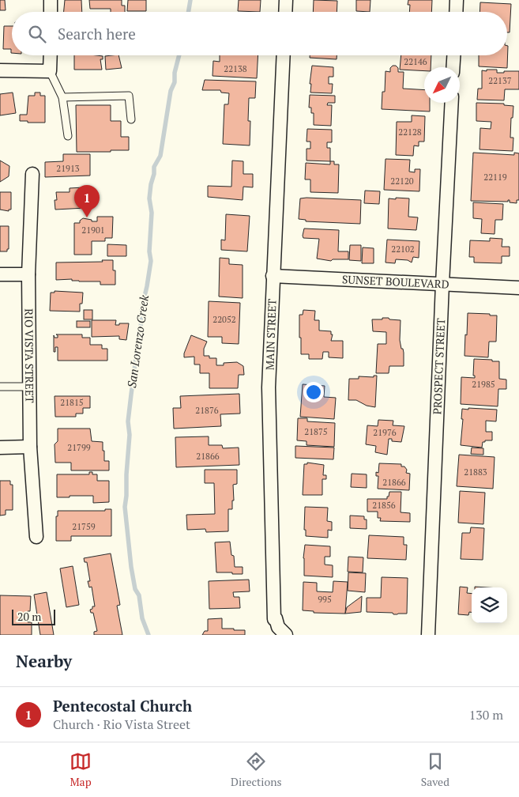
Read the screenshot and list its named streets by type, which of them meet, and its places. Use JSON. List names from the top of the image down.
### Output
{
  "streets": {
    "street": [
      "SUNSET BOULEVARD",
      "MAIN STREET",
      "RIO VISTA STREET",
      "PROSPECT STREET"
    ]
  },
  "crossings": [
    ["SUNSET BOULEVARD", "MAIN STREET"],
    ["SUNSET BOULEVARD", "PROSPECT STREET"]
  ],
  "water": ["San Lorenzo Creek"],
  "house_numbers": [
    "22146",
    "22138",
    "22137",
    "22128",
    "21913",
    "22119",
    "22120",
    "21901",
    "22102",
    "22052",
    "21985",
    "21815",
    "21876",
    "21875",
    "21976",
    "21799",
    "21866",
    "21883",
    "21866",
    "21856",
    "21759",
    "995"
  ],
  "scale_bar": "20 m",
  "north": "bottom left",
  "page": {
    "search": "Search here",
    "pins": "1",
    "scale": "20 m",
    "heading": "Nearby",
    "list": [
      {
        "mark": "1",
        "name": "Pentecostal Church",
        "note": "Church · Rio Vista Street",
        "value": "130 m"
      }
    ],
    "nav": ["Map", "Directions", "Saved"]
  }
}
